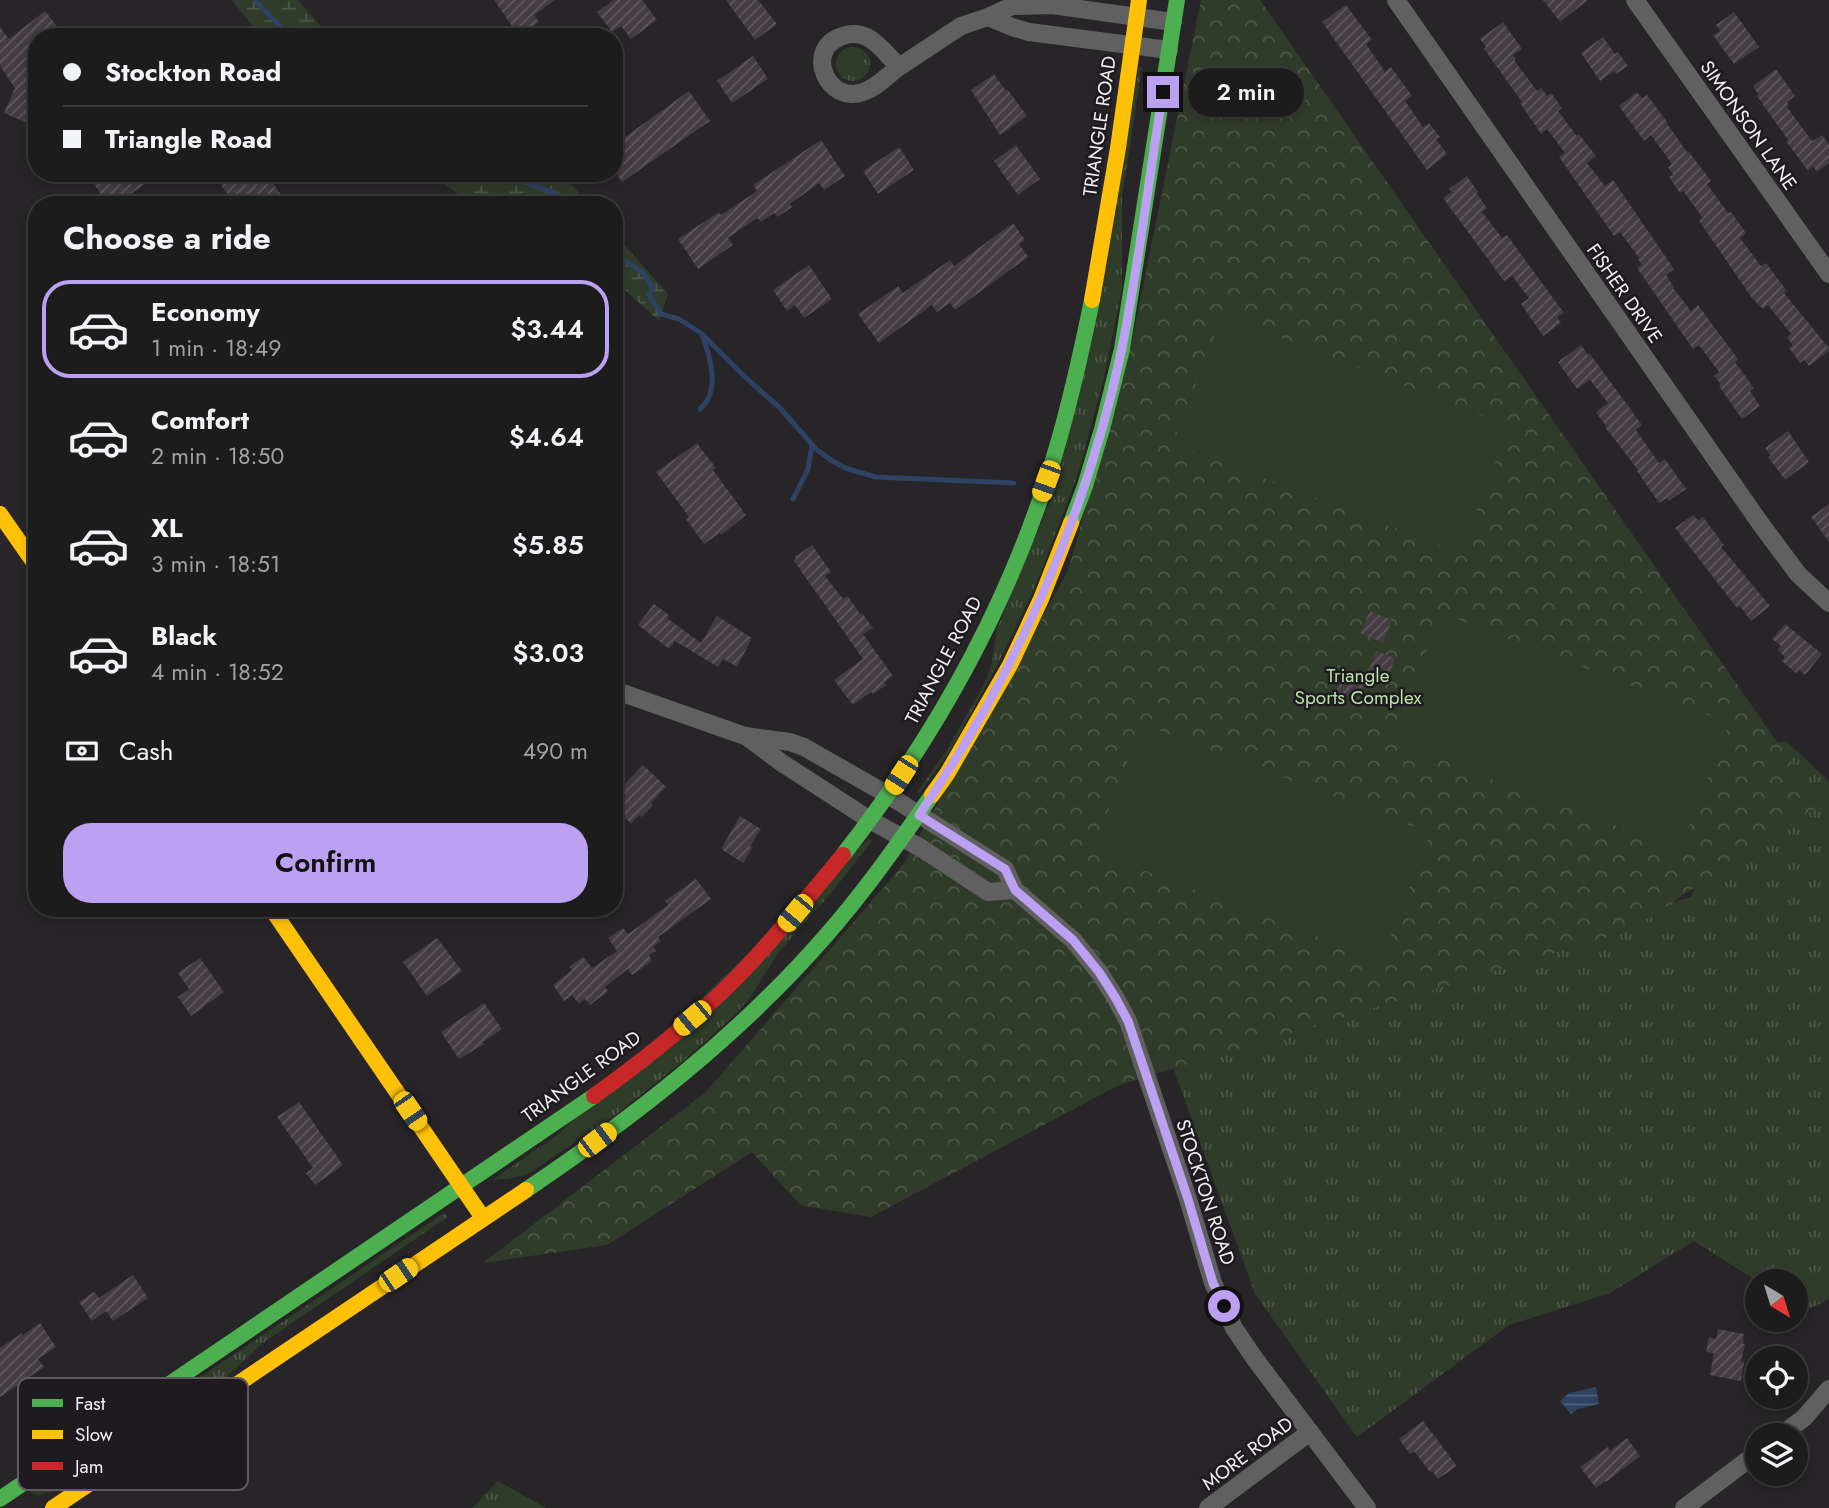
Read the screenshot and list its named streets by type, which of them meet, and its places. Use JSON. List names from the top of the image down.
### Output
{
  "streets": {
    "street": [
      "SIMONSON LANE",
      "TRIANGLE ROAD",
      "FISHER DRIVE",
      "STOCKTON ROAD",
      "MORE ROAD"
    ]
  },
  "crossings": [
    ["TRIANGLE ROAD", "STOCKTON ROAD"],
    ["STOCKTON ROAD", "MORE ROAD"]
  ],
  "parks": ["Triangle Sports Complex"],
  "legend": ["Fast", "Slow", "Jam"],
  "north": "bottom right",
  "page": {
    "banner": ["Stockton Road", "Triangle Road"],
    "bubble": "2 min",
    "heading": "Choose a ride",
    "list": [
      {
        "name": "Economy",
        "note": "1 min · 18:49",
        "value": "$3.44"
      },
      {
        "name": "Comfort",
        "note": "2 min · 18:50",
        "value": "$4.64"
      },
      {
        "name": "XL",
        "note": "3 min · 18:51",
        "value": "$5.85"
      },
      {
        "name": "Black",
        "note": "4 min · 18:52",
        "value": "$3.03"
      }
    ],
    "pay": ["Cash", "490 m"],
    "buttons": "Confirm"
  }
}
